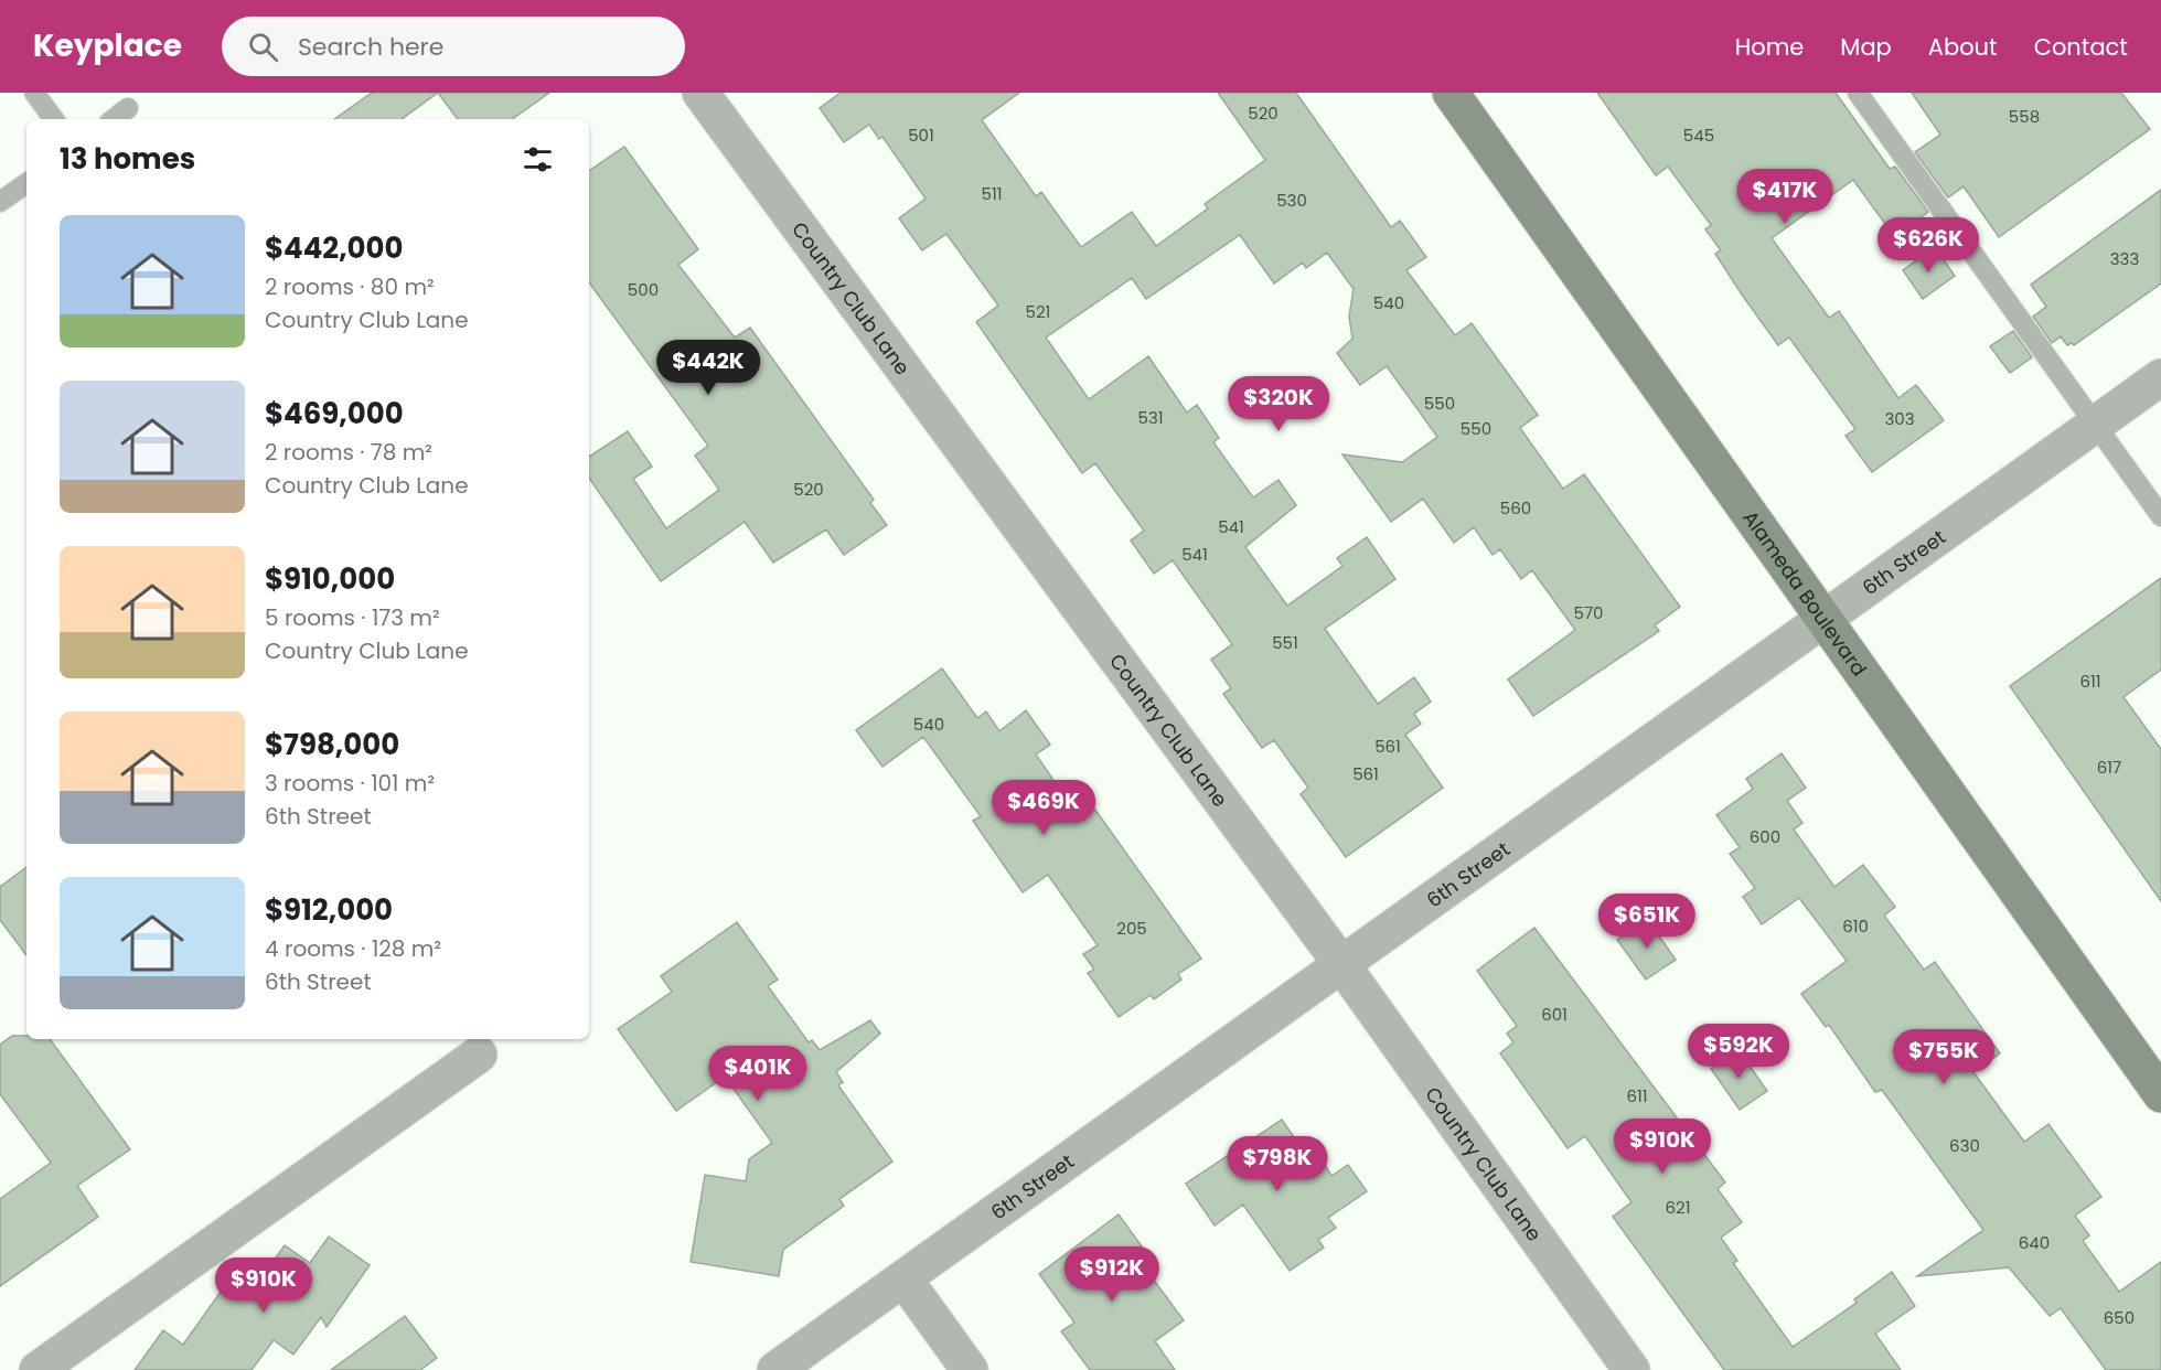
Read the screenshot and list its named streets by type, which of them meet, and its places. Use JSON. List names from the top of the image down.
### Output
{
  "streets": {
    "main road": ["Alameda Boulevard"],
    "street": ["Country Club Lane", "6th Street"]
  },
  "crossings": [
    ["Country Club Lane", "6th Street"],
    ["6th Street", "Alameda Boulevard"]
  ],
  "house_numbers": [
    "520",
    "558",
    "501",
    "545",
    "511",
    "530",
    "333",
    "500",
    "540",
    "521",
    "550",
    "531",
    "303",
    "550",
    "520",
    "560",
    "541",
    "541",
    "570",
    "551",
    "611",
    "540",
    "561",
    "617",
    "561",
    "600",
    "610",
    "205",
    "601",
    "611",
    "630",
    "621",
    "640",
    "650"
  ],
  "page": {
    "header": "Keyplace",
    "search": "Search here",
    "nav": [
      "Home",
      "Map",
      "About",
      "Contact"
    ],
    "heading": "13 homes",
    "price": [
      "$417K",
      "$626K",
      "$442K",
      "$320K",
      "$469K",
      "$651K",
      "$592K",
      "$755K",
      "$401K",
      "$910K",
      "$798K",
      "$912K",
      "$910K"
    ],
    "list": [
      {
        "name": "$442,000",
        "note": "2 rooms · 80 m² · Country Club Lane"
      },
      {
        "name": "$469,000",
        "note": "2 rooms · 78 m² · Country Club Lane"
      },
      {
        "name": "$910,000",
        "note": "5 rooms · 173 m² · Country Club Lane"
      },
      {
        "name": "$798,000",
        "note": "3 rooms · 101 m² · 6th Street"
      },
      {
        "name": "$912,000",
        "note": "4 rooms · 128 m² · 6th Street"
      }
    ]
  }
}
